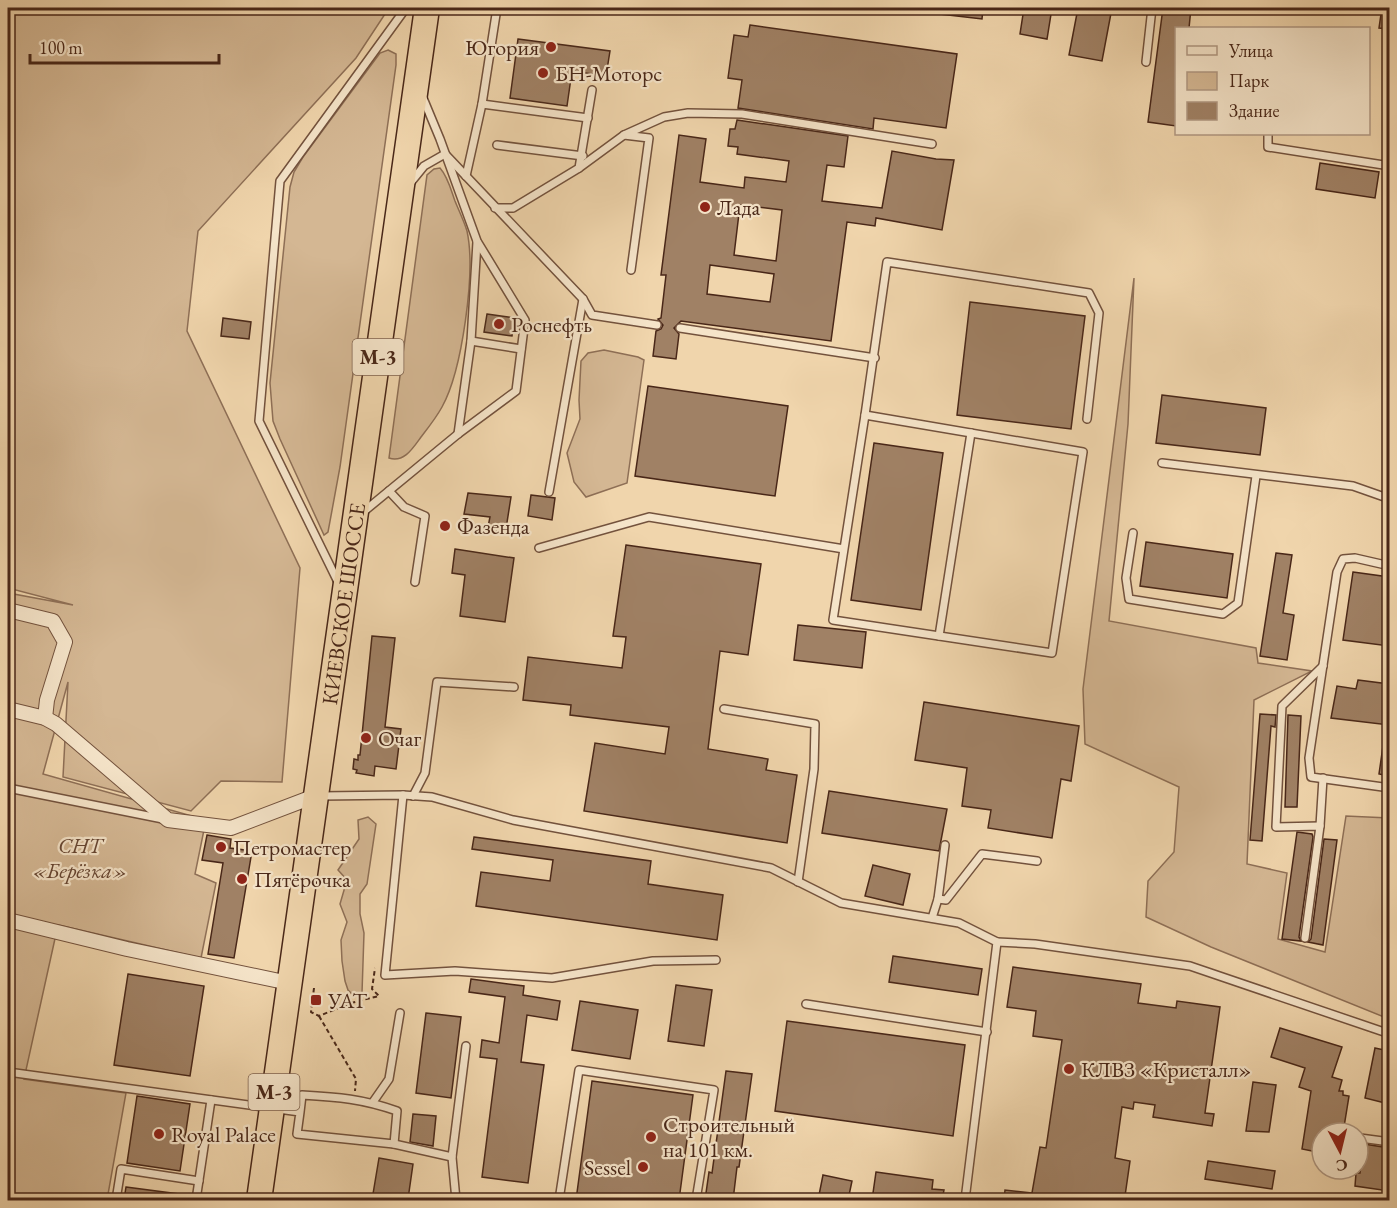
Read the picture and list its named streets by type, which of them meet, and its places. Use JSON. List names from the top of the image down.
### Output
{
  "streets": {
    "highway": ["М-3", "КИЕВСКОЕ ШОССЕ"]
  },
  "parks": ["СНТ «Берёзка»"],
  "places": {
    "other": [
      "Югория",
      "БН-Моторс",
      "Лада",
      "Роснефть",
      "Фазенда",
      "Очаг",
      "Петромастер",
      "Пятёрочка",
      "КЛВЗ «Кристалл»",
      "Royal Palace",
      "Строительный на 101 км.",
      "Sessel"
    ],
    "transit": ["УАТ"]
  },
  "legend": ["Улица", "Парк", "Здание"],
  "scale_bar": "100 m",
  "north": "bottom"
}
